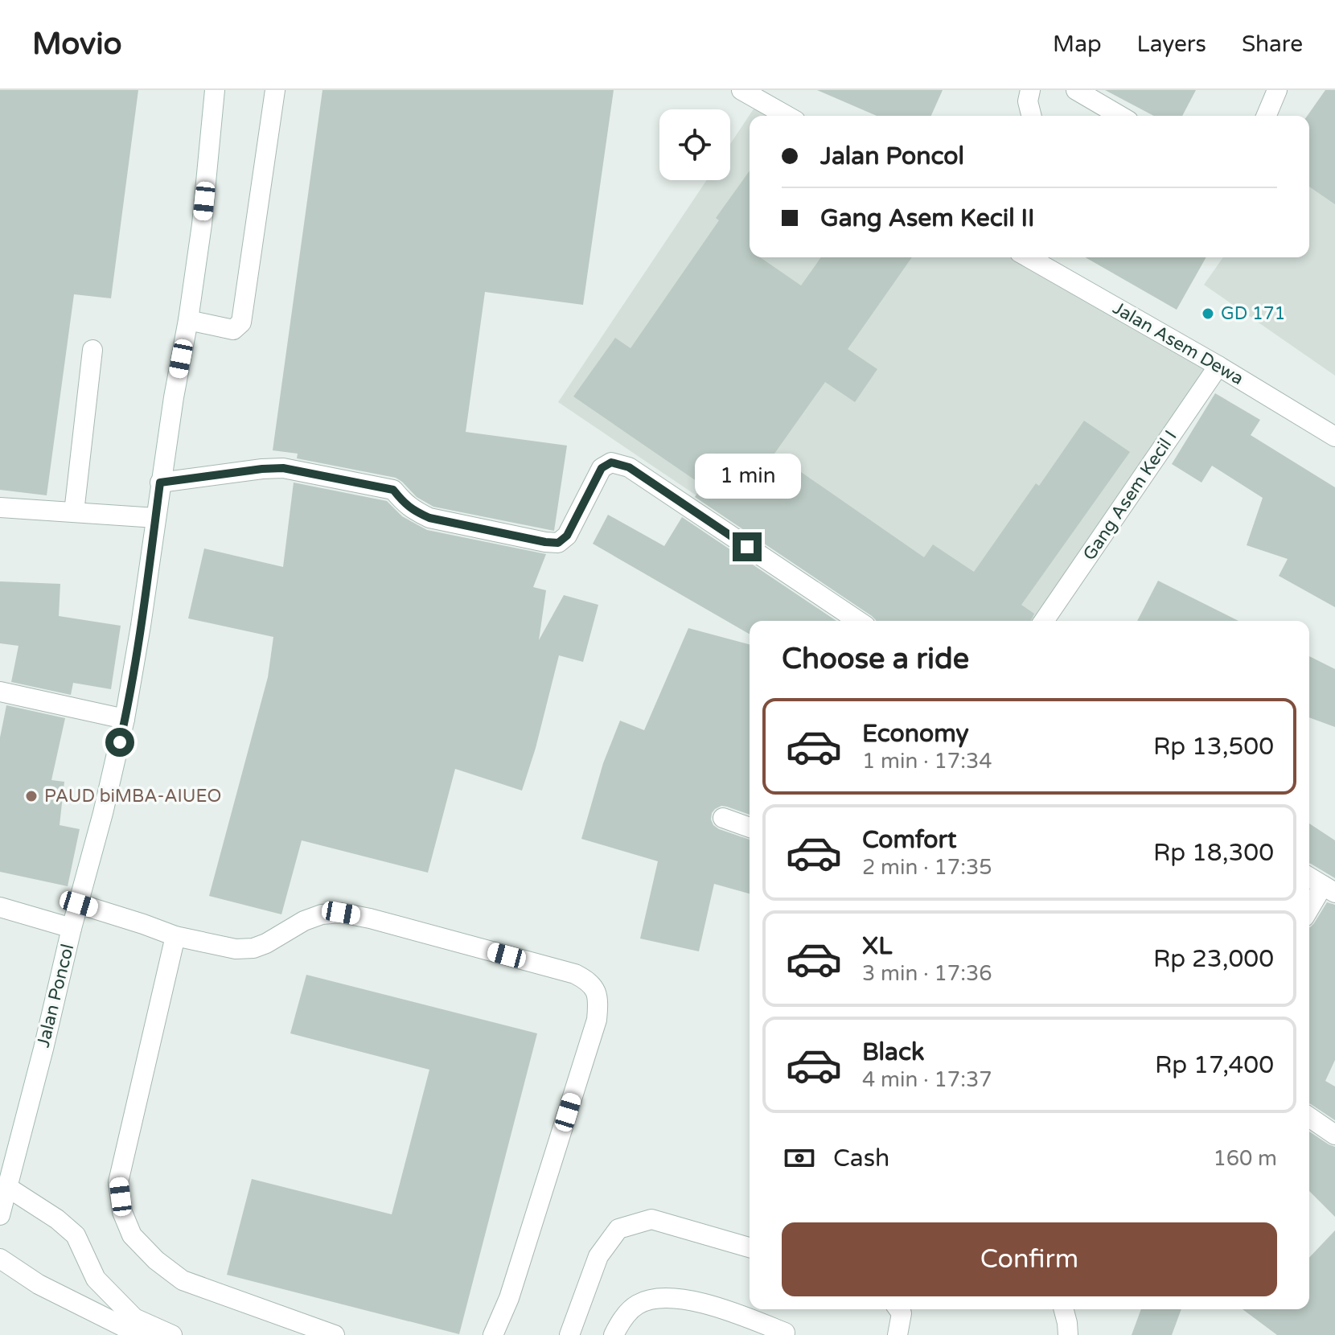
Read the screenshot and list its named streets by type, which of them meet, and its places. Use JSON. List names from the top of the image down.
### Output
{
  "streets": {
    "street": ["Jalan Asem Dewa", "Gang Asem Kecil I", "Jalan Poncol"]
  },
  "crossings": [
    ["Jalan Asem Dewa", "Gang Asem Kecil I"]
  ],
  "places": ["GD 171", "PAUD biMBA-AIUEO"],
  "page": {
    "header": "Movio",
    "nav": ["Map", "Layers", "Share"],
    "banner": ["Jalan Poncol", "Gang Asem Kecil II"],
    "bubble": "1 min",
    "heading": "Choose a ride",
    "list": [
      {
        "name": "Economy",
        "note": "1 min · 17:34",
        "value": "Rp 13,500"
      },
      {
        "name": "Comfort",
        "note": "2 min · 17:35",
        "value": "Rp 18,300"
      },
      {
        "name": "XL",
        "note": "3 min · 17:36",
        "value": "Rp 23,000"
      },
      {
        "name": "Black",
        "note": "4 min · 17:37",
        "value": "Rp 17,400"
      }
    ],
    "pay": ["Cash", "160 m"],
    "buttons": "Confirm"
  }
}
